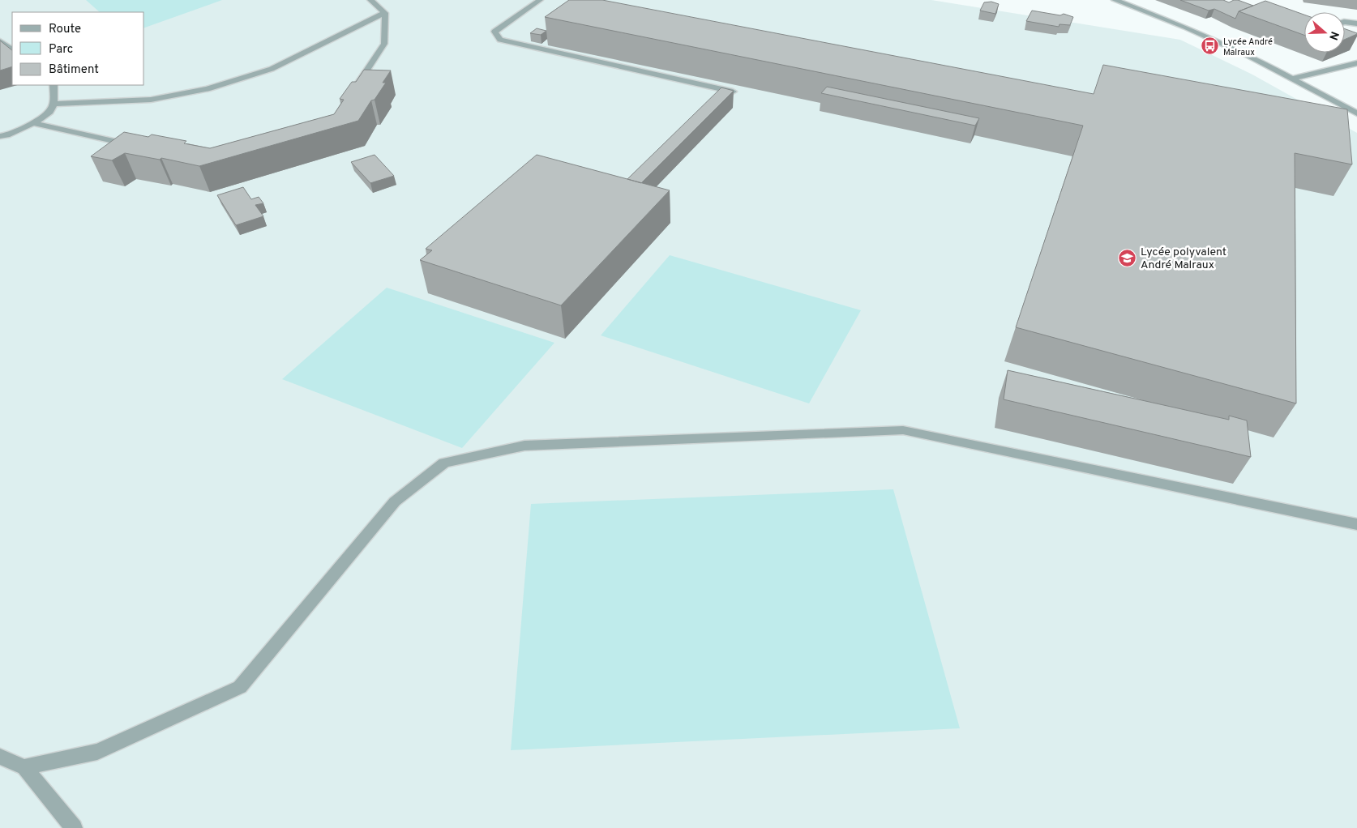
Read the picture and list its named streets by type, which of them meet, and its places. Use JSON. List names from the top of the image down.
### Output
{
  "places": {
    "bus stop": ["Lycée André Malraux"],
    "school or university": ["Lycée polyvalent André Malraux"]
  },
  "legend": ["Route", "Parc", "Bâtiment"],
  "north": "right"
}
